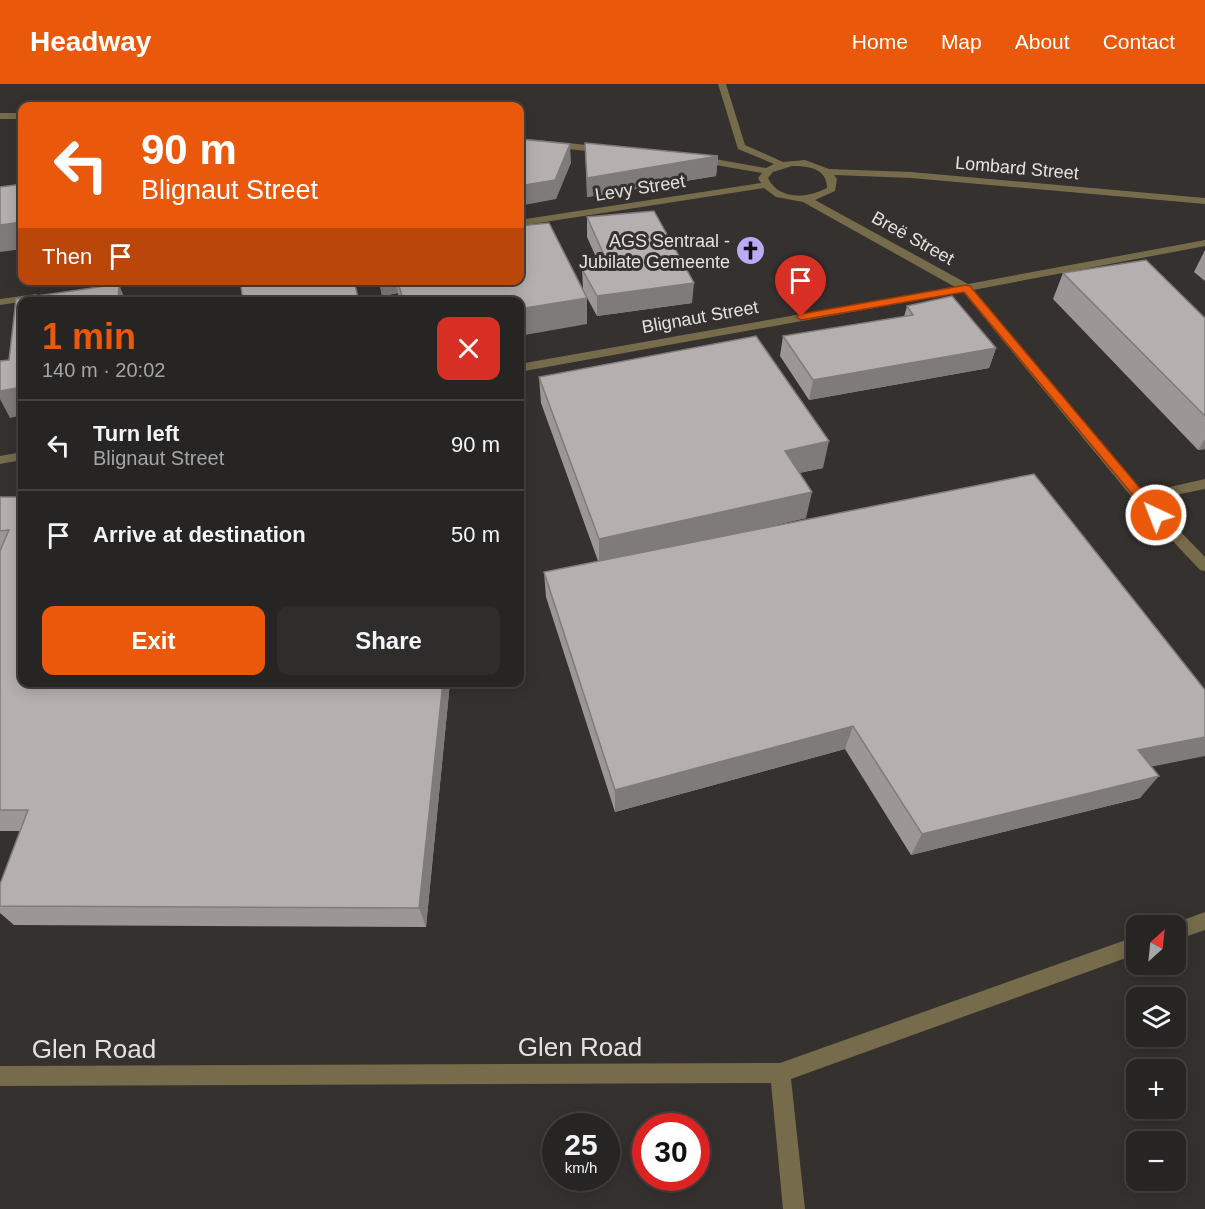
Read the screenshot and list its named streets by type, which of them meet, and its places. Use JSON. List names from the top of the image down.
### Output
{
  "streets": {
    "street": [
      "Lombard Street",
      "Levy Street",
      "Breë Street",
      "Blignaut Street",
      "Glen Road"
    ]
  },
  "crossings": [
    ["Levy Street", "Breë Street"],
    ["Breë Street", "Blignaut Street"]
  ],
  "places": {
    "church": ["AGS Sentraal - Jubilate Gemeente"]
  },
  "north": "top right",
  "page": {
    "header": "Headway",
    "nav": [
      "Home",
      "Map",
      "About",
      "Contact"
    ],
    "turn": ["90 m", "Blignaut Street"],
    "then": "Then",
    "heading": ["1 min", "140 m · 20:02"],
    "list": [
      {
        "name": "Turn left",
        "note": "Blignaut Street",
        "value": "90 m"
      },
      {
        "name": "Arrive at destination",
        "value": "50 m"
      }
    ],
    "buttons": ["Exit", "Share"],
    "map_buttons": ["+", "−"],
    "speed": "25 km/h",
    "limit": "30"
  }
}
